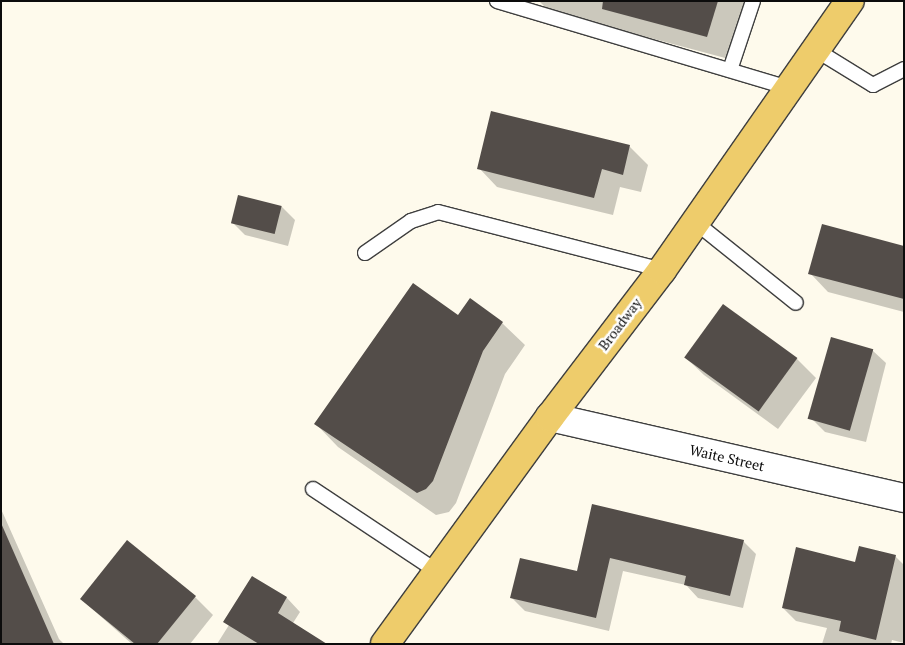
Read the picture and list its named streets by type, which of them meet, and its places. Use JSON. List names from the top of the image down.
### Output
{
  "streets": {
    "main road": ["Broadway"],
    "street": ["Waite Street"]
  },
  "crossings": [
    ["Broadway", "Waite Street"]
  ]
}
